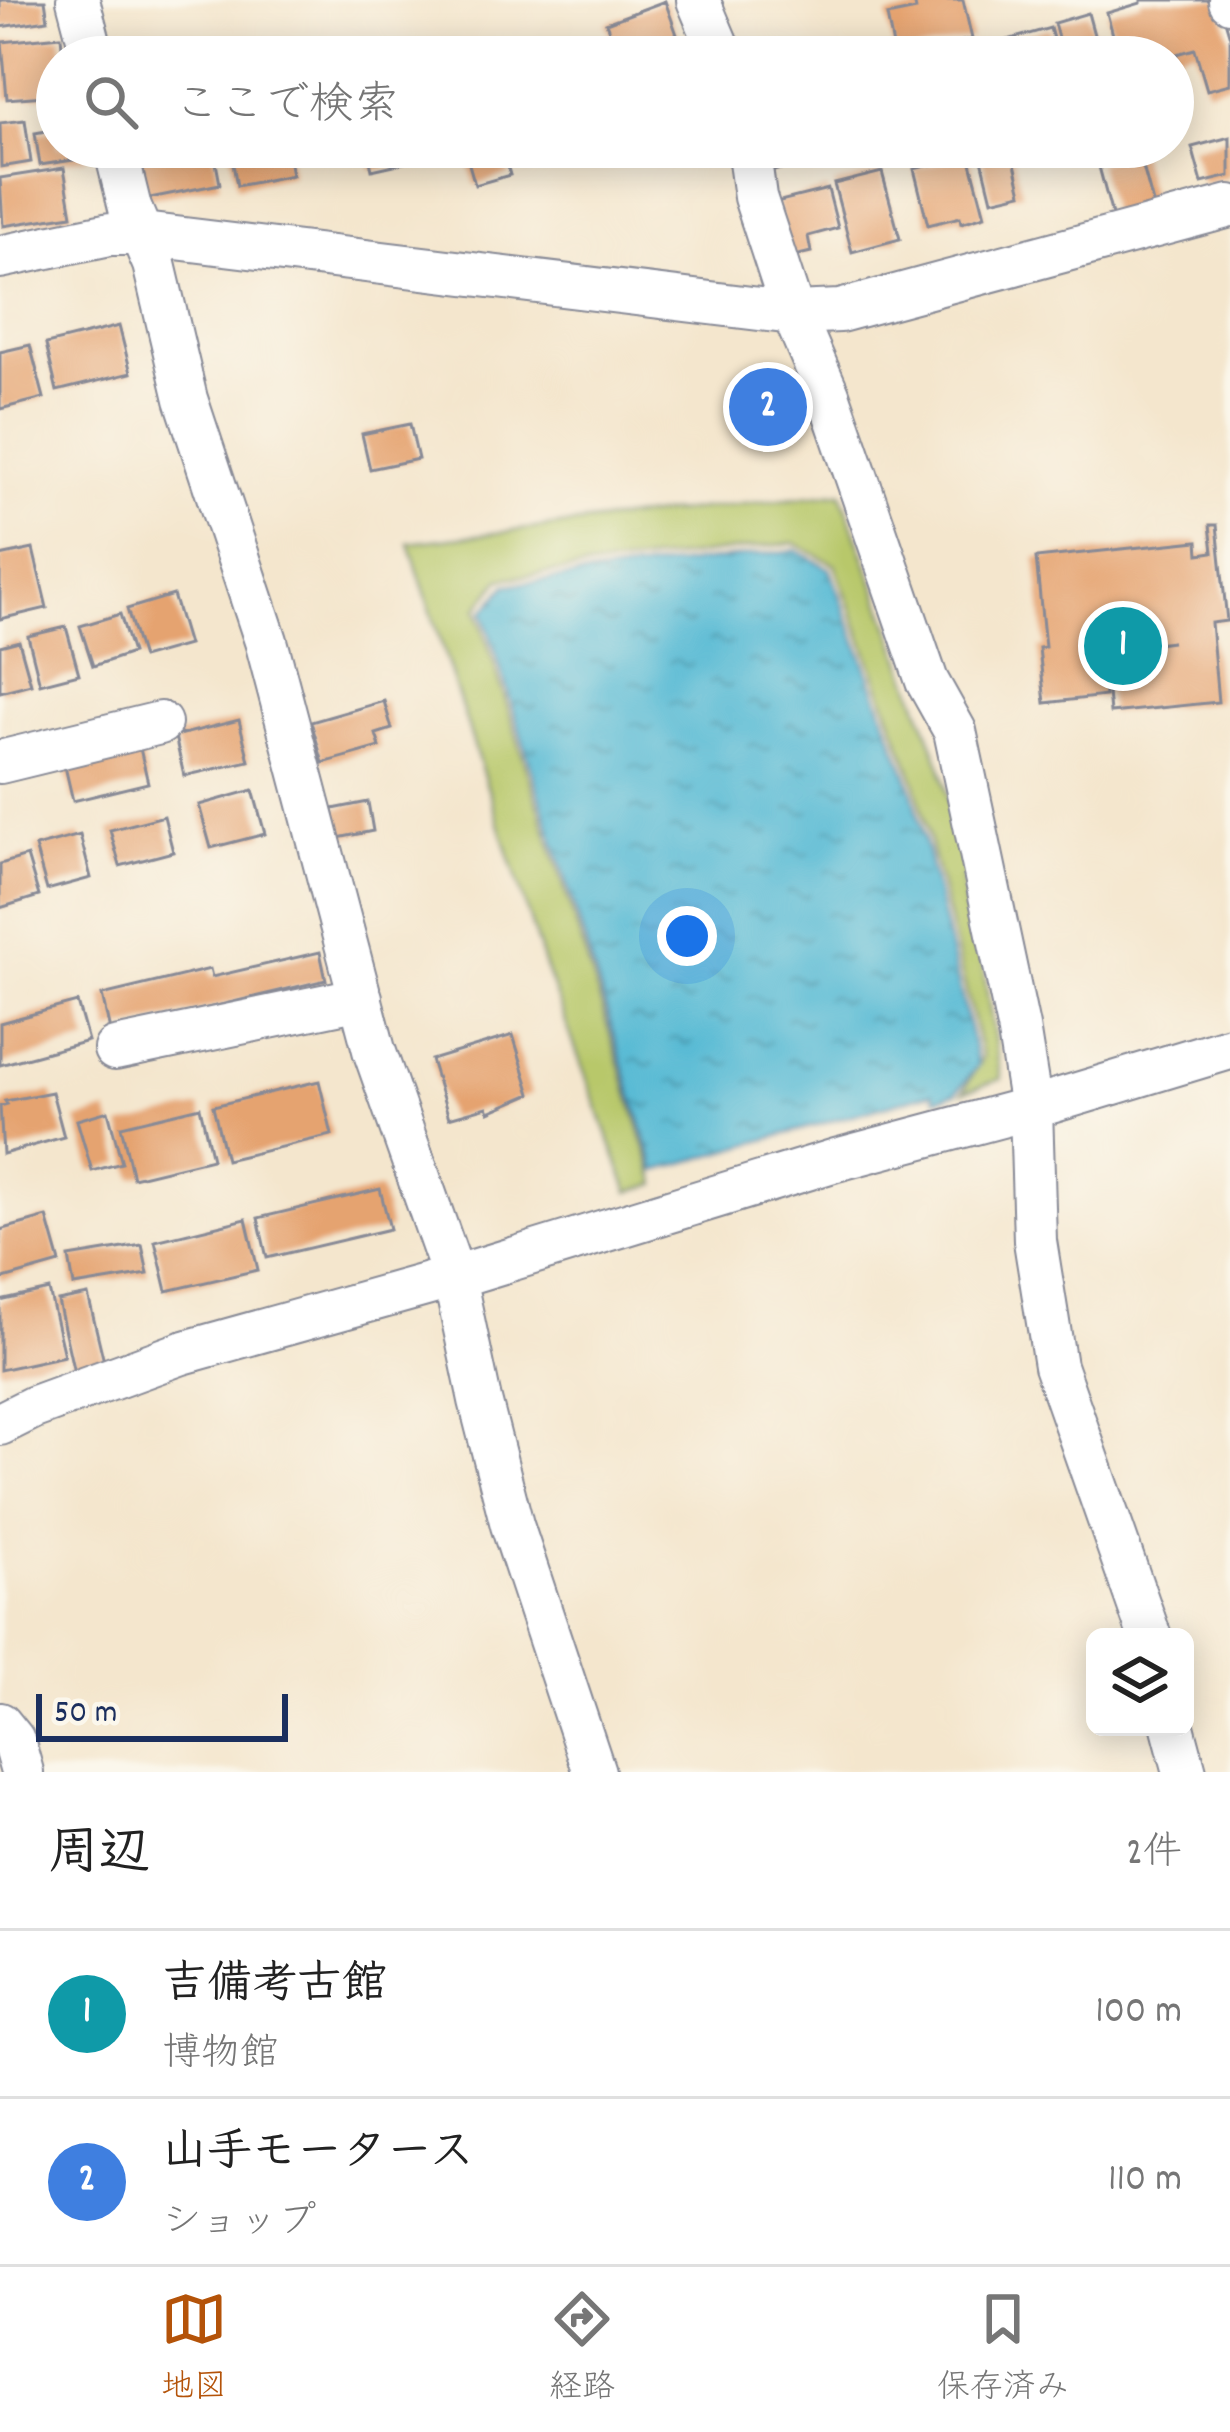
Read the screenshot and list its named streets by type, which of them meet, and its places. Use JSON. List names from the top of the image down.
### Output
{
  "scale_bar": "50 m",
  "page": {
    "search": "ここで検索",
    "pins": ["2", "1"],
    "scale": "50 m",
    "heading": ["周辺", "2件"],
    "list": [
      {
        "mark": "1",
        "name": "吉備考古館",
        "note": "博物館",
        "value": "100 m"
      },
      {
        "mark": "2",
        "name": "山手モータース",
        "note": "ショップ",
        "value": "110 m"
      }
    ],
    "nav": ["地図", "経路", "保存済み"]
  }
}
